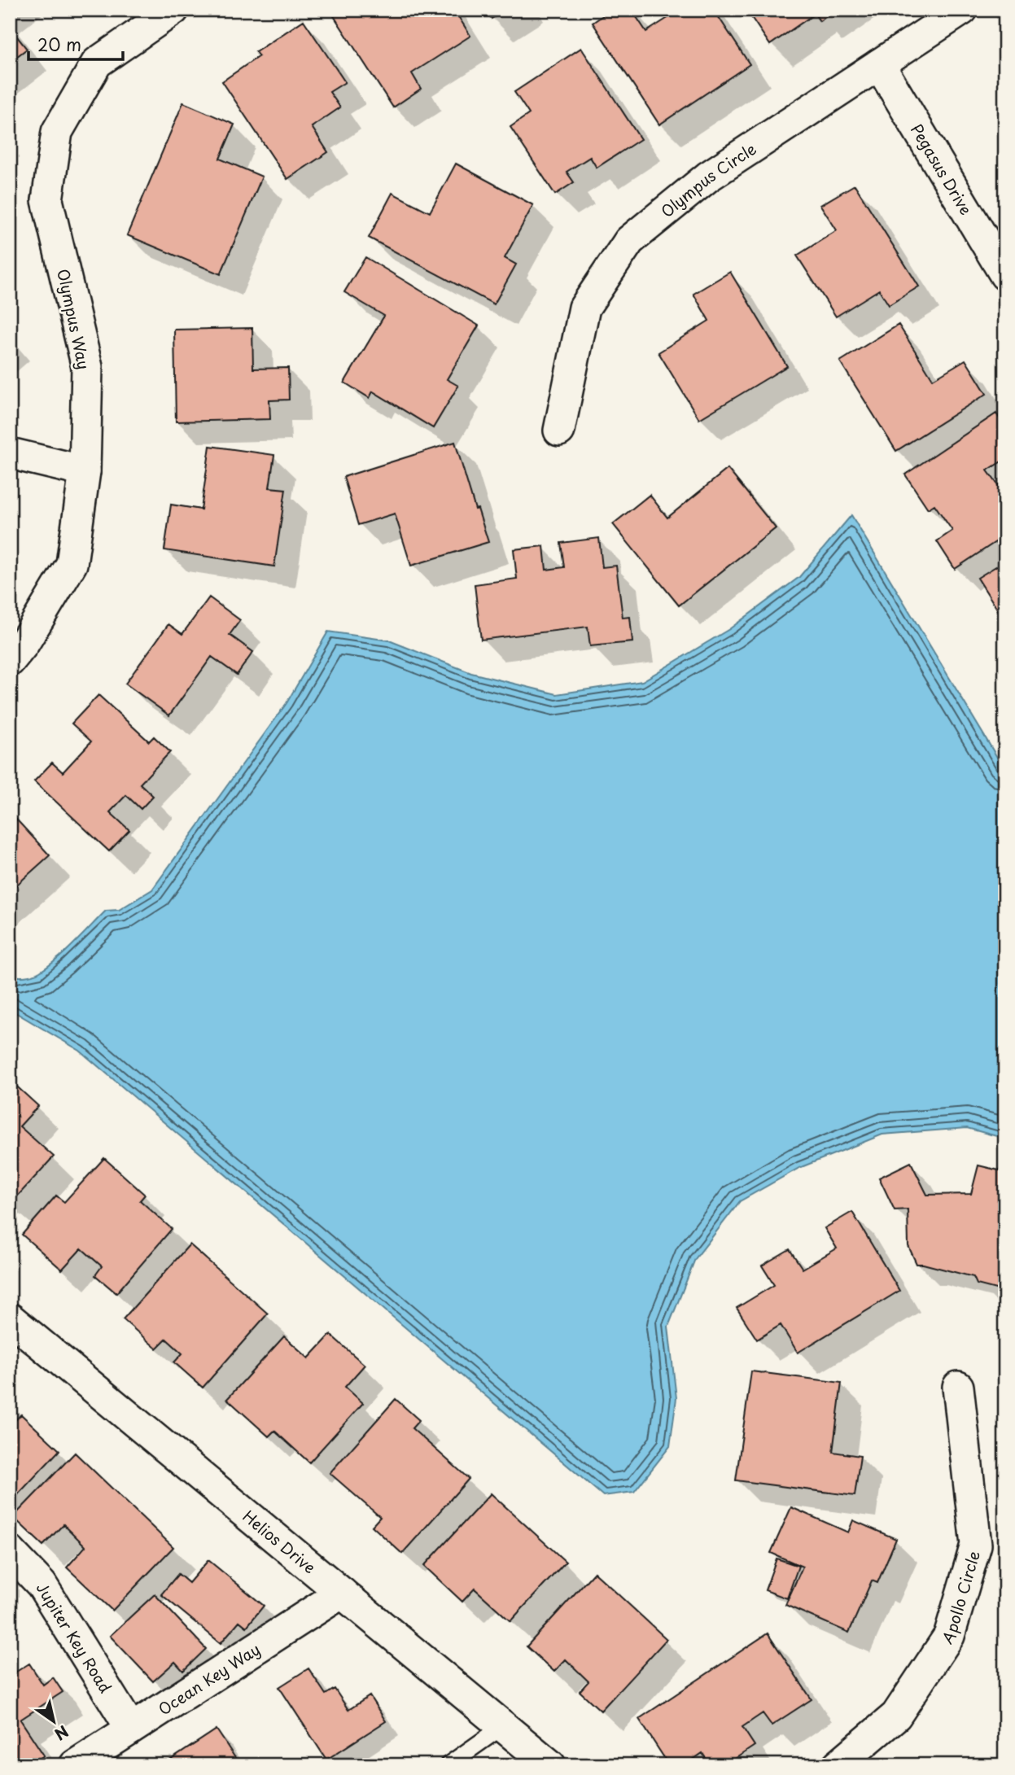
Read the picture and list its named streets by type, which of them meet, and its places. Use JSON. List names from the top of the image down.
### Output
{
  "streets": {
    "street": [
      "Pegasus Drive",
      "Olympus Circle",
      "Olympus Way",
      "Helios Drive",
      "Apollo Circle",
      "Jupiter Key Road",
      "Ocean Key Way"
    ]
  },
  "crossings": [
    ["Pegasus Drive", "Olympus Circle"],
    ["Helios Drive", "Ocean Key Way"],
    ["Jupiter Key Road", "Ocean Key Way"]
  ],
  "scale_bar": "20 m",
  "north": "bottom right"
}
